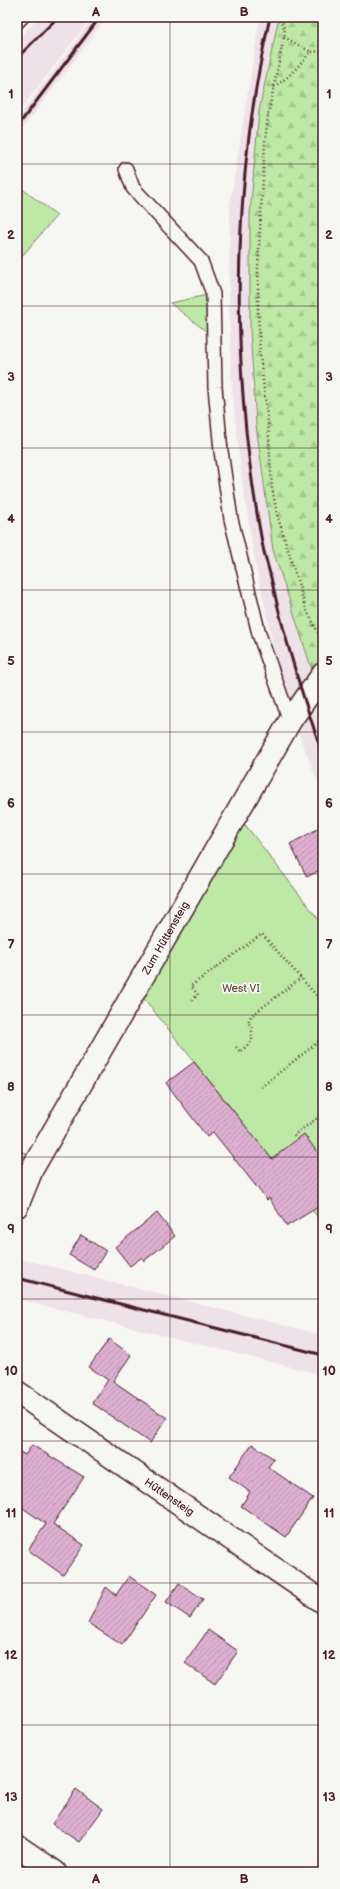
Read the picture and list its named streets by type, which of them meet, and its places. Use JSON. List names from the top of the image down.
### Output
{
  "streets": {
    "street": ["Zum Hüttensteig", "Hüttensteig"]
  },
  "parks": ["West VI"],
  "grid": {
    "columns": ["A", "B"],
    "rows": [
      "1",
      "2",
      "3",
      "4",
      "5",
      "6",
      "7",
      "8",
      "9",
      "10",
      "11",
      "12",
      "13"
    ]
  }
}
